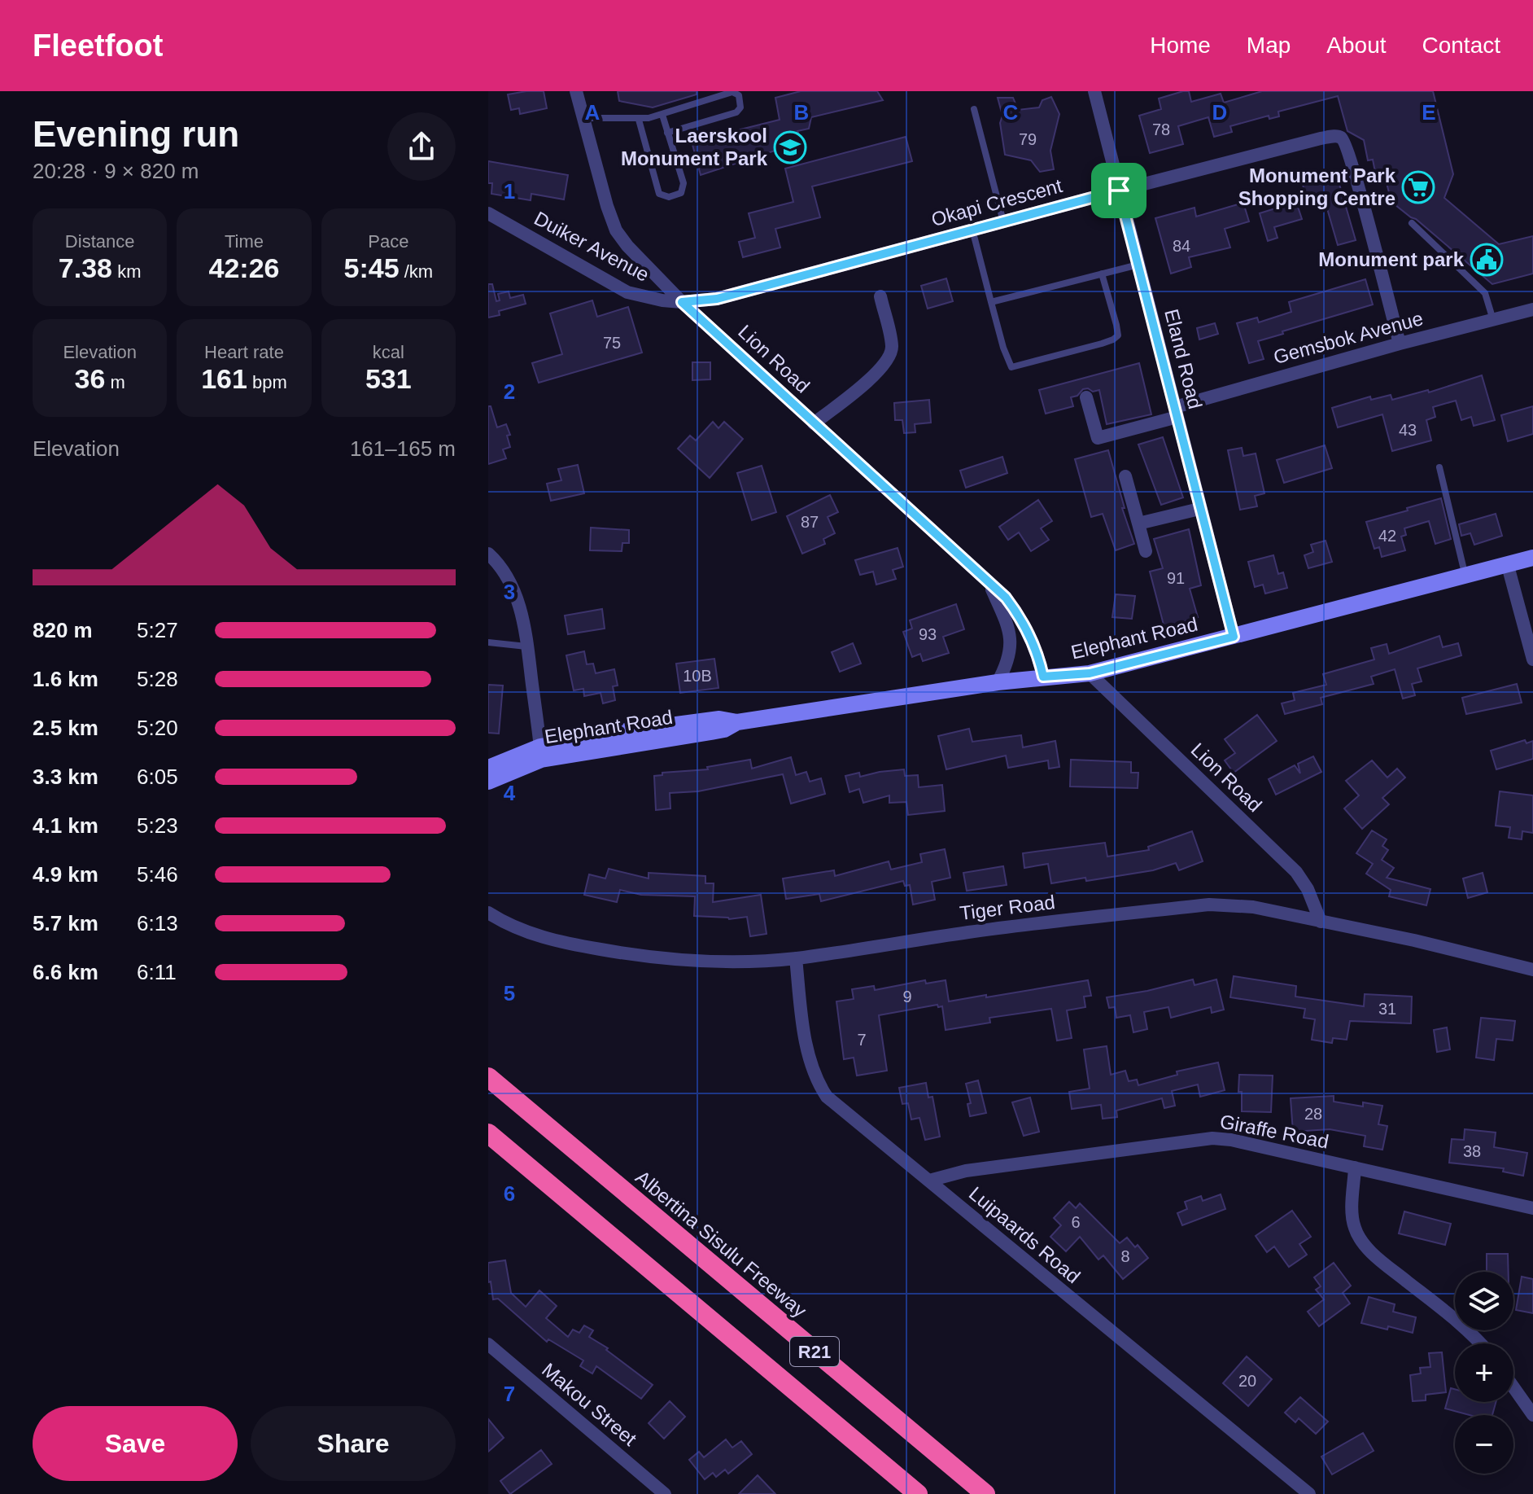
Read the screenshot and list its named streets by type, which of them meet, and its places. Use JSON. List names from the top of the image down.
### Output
{
  "streets": {
    "highway": ["Albertina Sisulu Freeway", "R21"],
    "street": [
      "Okapi Crescent",
      "Duiker Avenue",
      "Gemsbok Avenue",
      "Lion Road",
      "Eland Road",
      "Elephant Road",
      "Tiger Road",
      "Giraffe Road",
      "Luipaards Road",
      "Makou Street"
    ]
  },
  "crossings": [
    ["Okapi Crescent", "Duiker Avenue"],
    ["Okapi Crescent", "Gemsbok Avenue"],
    ["Okapi Crescent", "Lion Road"],
    ["Okapi Crescent", "Eland Road"],
    ["Duiker Avenue", "Lion Road"],
    ["Gemsbok Avenue", "Eland Road"],
    ["Lion Road", "Elephant Road"],
    ["Lion Road", "Tiger Road"],
    ["Eland Road", "Elephant Road"],
    ["Tiger Road", "Luipaards Road"],
    ["Giraffe Road", "Luipaards Road"]
  ],
  "places": {
    "school or university": ["Laerskool Monument Park"],
    "supermarket": ["Monument Park Shopping Centre"],
    "public building": ["Monument park"]
  },
  "house_numbers": [
    "78",
    "79",
    "84",
    "75",
    "43",
    "87",
    "42",
    "91",
    "93",
    "10B",
    "9",
    "31",
    "7",
    "28",
    "38",
    "6",
    "8",
    "20"
  ],
  "page": {
    "header": "Fleetfoot",
    "nav": [
      "Home",
      "Map",
      "About",
      "Contact"
    ],
    "heading": ["Evening run", "20:28 · 9 × 820 m"],
    "stats": [
      ["Distance", "7.38 km"],
      ["Time", "42:26"],
      ["Pace", "5:45 /km"],
      ["Elevation", "36 m"],
      ["Heart rate", "161 bpm"],
      ["kcal", "531"]
    ],
    "chart": ["Elevation", "161–165 m"],
    "list": [
      {
        "name": "820 m",
        "note": "5:27"
      },
      {
        "name": "1.6 km",
        "note": "5:28"
      },
      {
        "name": "2.5 km",
        "note": "5:20"
      },
      {
        "name": "3.3 km",
        "note": "6:05"
      },
      {
        "name": "4.1 km",
        "note": "5:23"
      },
      {
        "name": "4.9 km",
        "note": "5:46"
      },
      {
        "name": "5.7 km",
        "note": "6:13"
      },
      {
        "name": "6.6 km",
        "note": "6:11"
      }
    ],
    "map_buttons": ["+", "−"],
    "buttons": ["Save", "Share"]
  },
  "grid": {
    "columns": [
      "A",
      "B",
      "C",
      "D",
      "E"
    ],
    "rows": [
      "1",
      "2",
      "3",
      "4",
      "5",
      "6",
      "7"
    ]
  }
}
